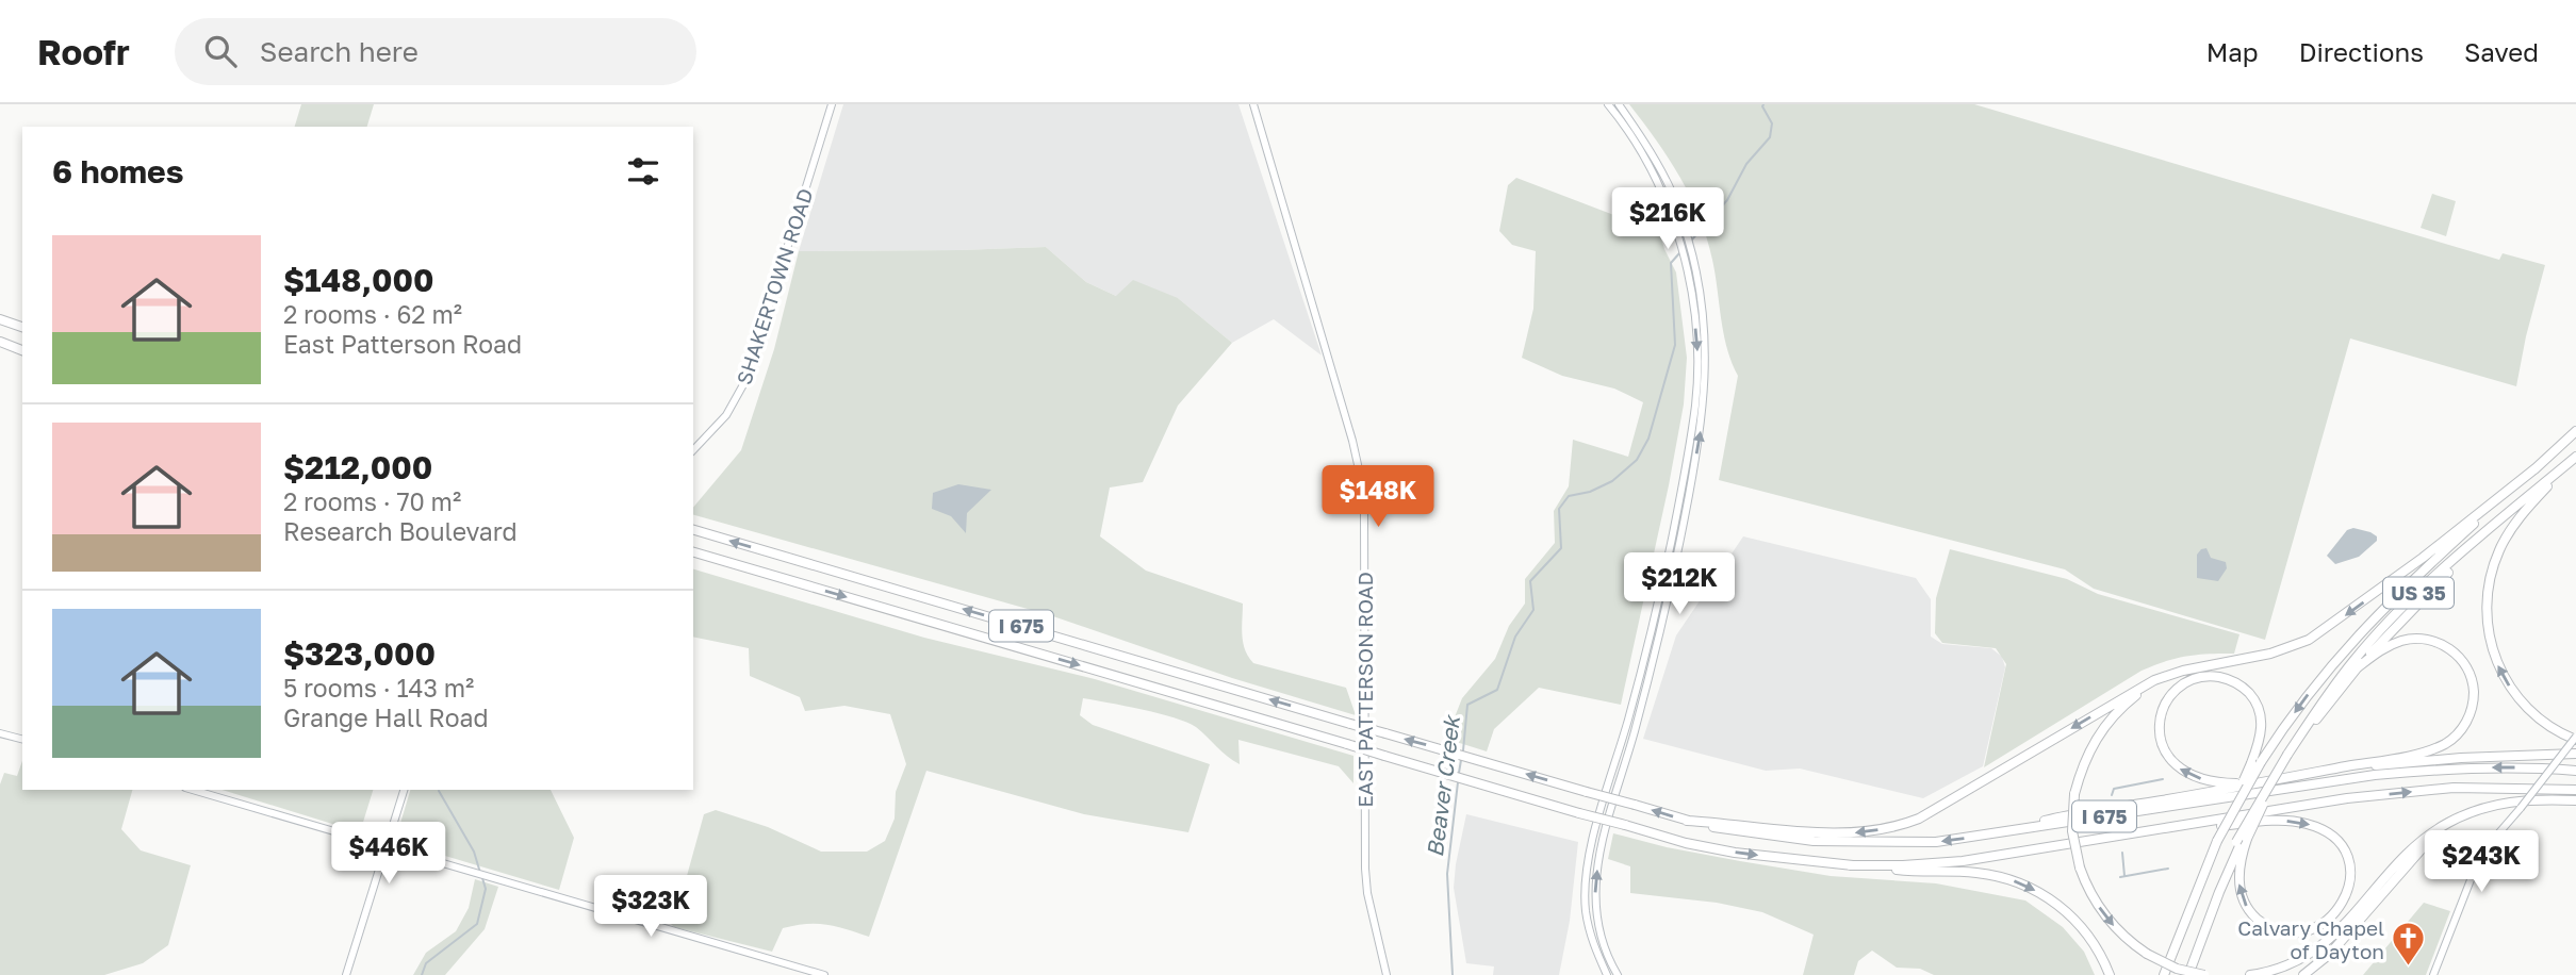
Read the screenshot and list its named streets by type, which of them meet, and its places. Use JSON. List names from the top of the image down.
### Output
{
  "streets": {
    "highway": ["US 35", "I 675"],
    "street": ["SHAKERTOWN ROAD", "EAST PATTERSON ROAD"]
  },
  "water": ["Beaver Creek"],
  "places": {
    "church": ["Calvary Chapel of Dayton"]
  },
  "page": {
    "header": "Roofr",
    "search": "Search here",
    "nav": ["Map", "Directions", "Saved"],
    "heading": "6 homes",
    "price": [
      "$216K",
      "$148K",
      "$212K",
      "$446K",
      "$243K",
      "$323K"
    ],
    "list": [
      {
        "name": "$148,000",
        "note": "2 rooms · 62 m² · East Patterson Road"
      },
      {
        "name": "$212,000",
        "note": "2 rooms · 70 m² · Research Boulevard"
      },
      {
        "name": "$323,000",
        "note": "5 rooms · 143 m² · Grange Hall Road"
      }
    ]
  }
}
